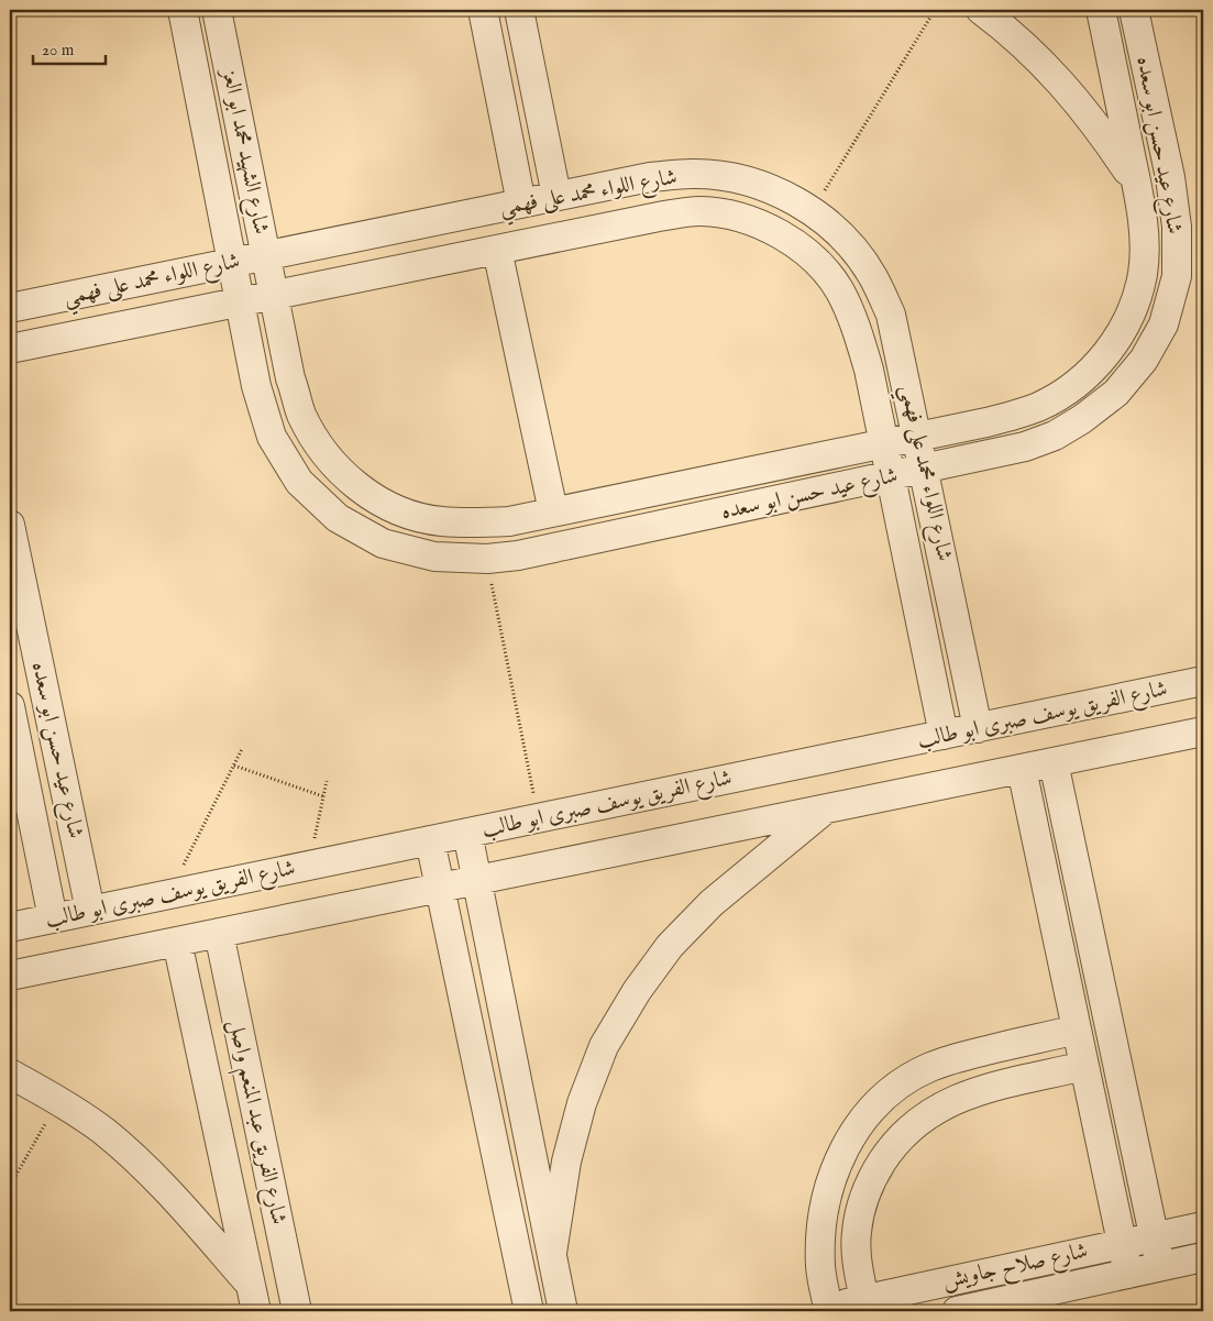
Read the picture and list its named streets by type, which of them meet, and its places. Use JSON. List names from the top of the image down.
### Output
{
  "streets": {
    "street": [
      "شارع عيد حسن ابو سعده",
      "شارع الشهيد محمد ابو العز",
      "شارع اللواء محمد على فهمي",
      "شارع الفريق يوسف صبرى ابو طالب",
      "شارع الفريق عبد المنعم واصل",
      "شارع صلاح جاويش"
    ]
  },
  "crossings": [
    ["شارع عيد حسن ابو سعده", "شارع الشهيد محمد ابو العز"],
    ["شارع عيد حسن ابو سعده", "شارع اللواء محمد على فهمي"],
    ["شارع عيد حسن ابو سعده", "شارع الفريق يوسف صبرى ابو طالب"],
    ["شارع الشهيد محمد ابو العز", "شارع اللواء محمد على فهمي"],
    ["شارع اللواء محمد على فهمي", "شارع الفريق يوسف صبرى ابو طالب"]
  ],
  "scale_bar": "20 m"
}
